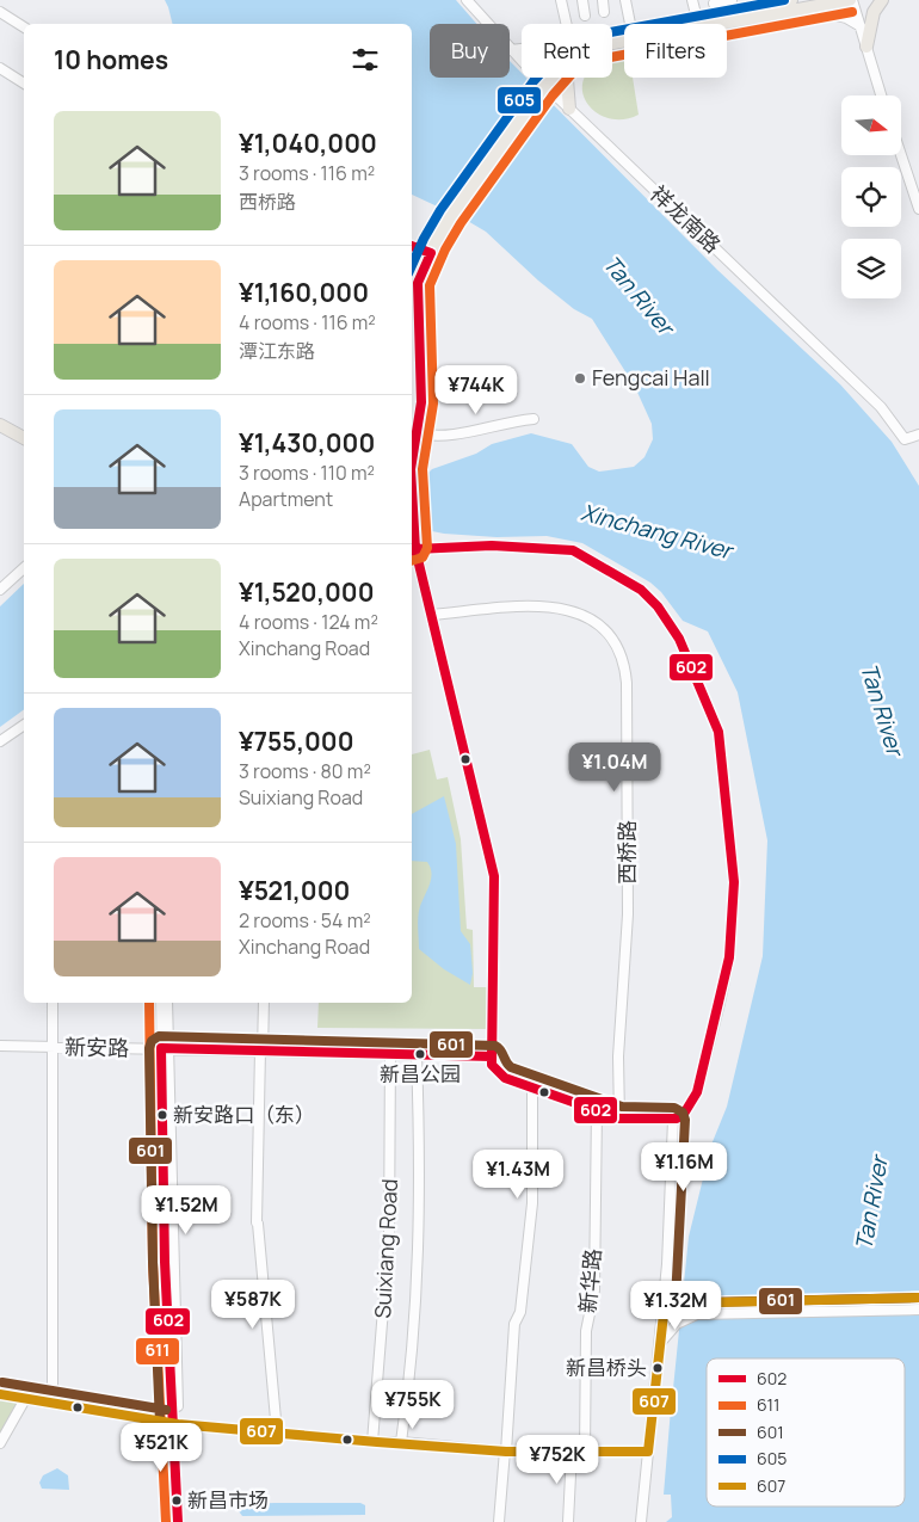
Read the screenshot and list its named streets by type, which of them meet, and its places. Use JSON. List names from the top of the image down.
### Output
{
  "streets": {
    "street": [
      "祥龙南路",
      "西桥路",
      "新安路",
      "Suixiang Road",
      "新华路"
    ]
  },
  "crossings": [
    ["新安路", "Suixiang Road"]
  ],
  "water": ["Tan River", "Xinchang River"],
  "places": [
    "Fengcai Hall",
    "新昌公园",
    "新安路口（东）",
    "新昌桥头",
    "新昌市场"
  ],
  "lines": [
    "transit line 605",
    "transit line 611",
    "transit line 602",
    "transit line 601",
    "transit line 607"
  ],
  "legend": [
    "602",
    "611",
    "601",
    "605",
    "607"
  ],
  "north": "right",
  "page": {
    "chip": ["Buy", "Rent", "Filters"],
    "heading": "10 homes",
    "list": [
      {
        "name": "¥1,040,000",
        "note": "3 rooms · 116 m² · 西桥路"
      },
      {
        "name": "¥1,160,000",
        "note": "4 rooms · 116 m² · 潭江东路"
      },
      {
        "name": "¥1,430,000",
        "note": "3 rooms · 110 m² · Apartment"
      },
      {
        "name": "¥1,520,000",
        "note": "4 rooms · 124 m² · Xinchang Road"
      },
      {
        "name": "¥755,000",
        "note": "3 rooms · 80 m² · Suixiang Road"
      },
      {
        "name": "¥521,000",
        "note": "2 rooms · 54 m² · Xinchang Road"
      }
    ],
    "price": [
      "¥744K",
      "¥1.04M",
      "¥1.16M",
      "¥1.43M",
      "¥1.52M",
      "¥587K",
      "¥1.32M",
      "¥755K",
      "¥521K",
      "¥752K"
    ]
  }
}
